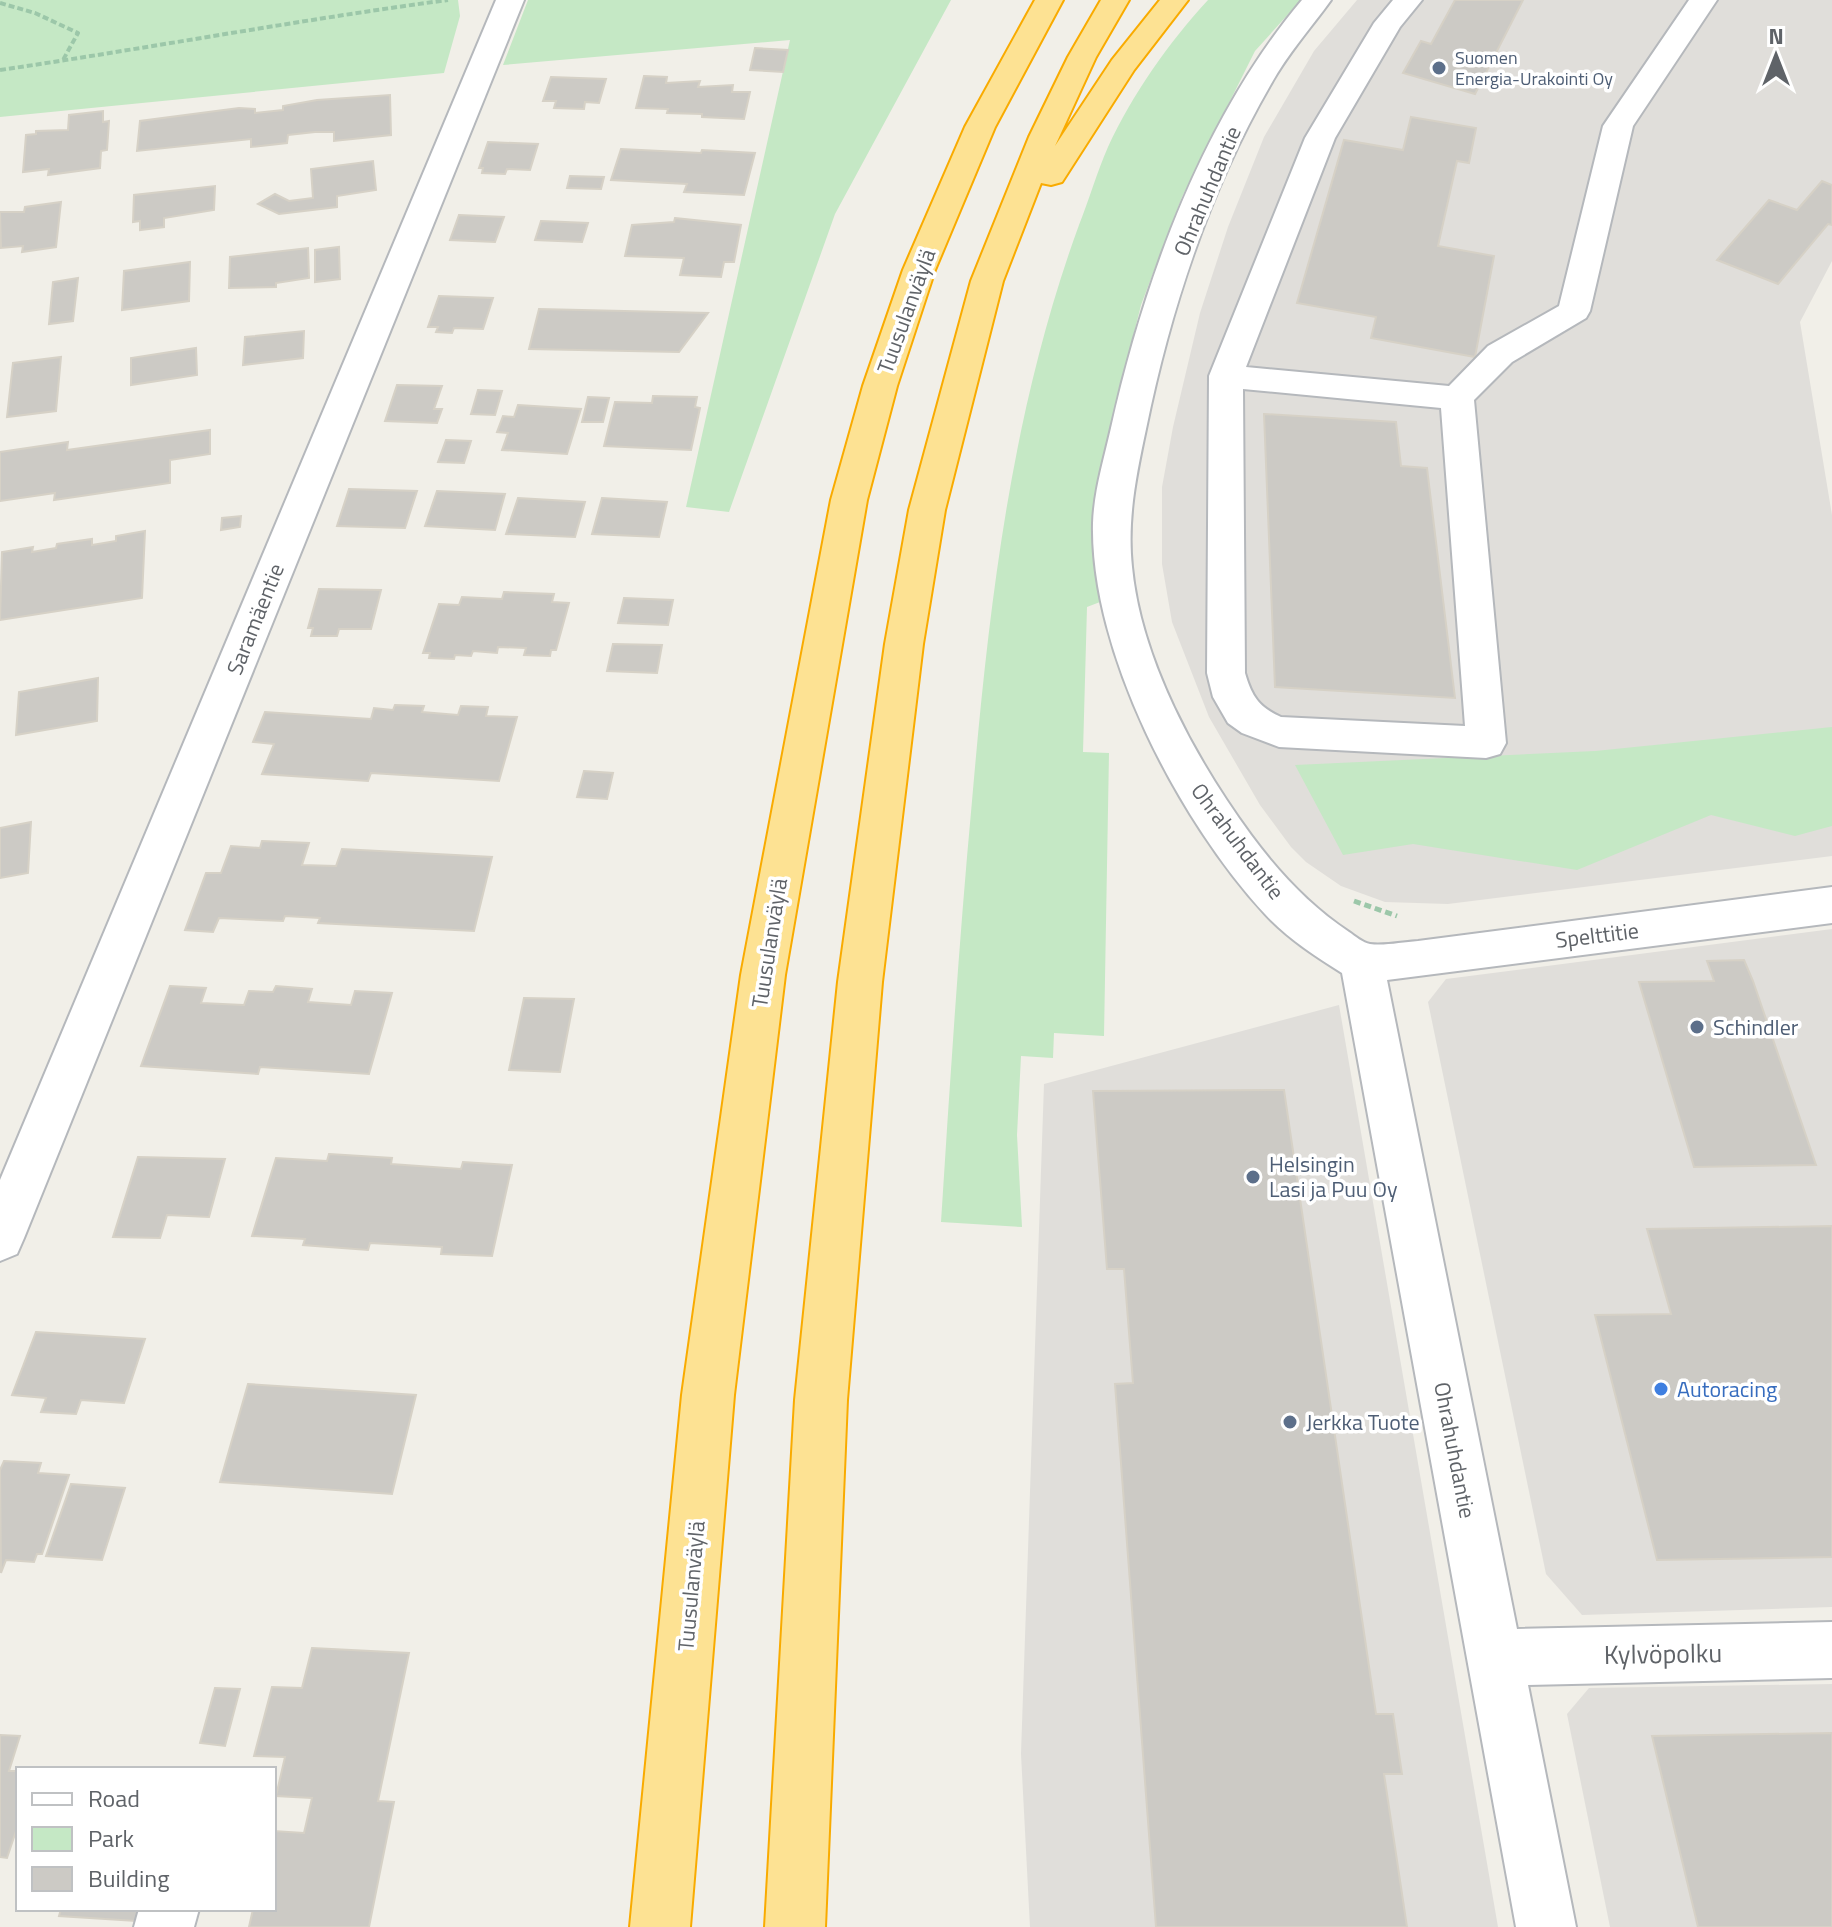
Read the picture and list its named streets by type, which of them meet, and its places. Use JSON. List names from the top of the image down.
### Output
{
  "streets": {
    "highway": ["Tuusulanväylä"],
    "street": [
      "Ohrahuhdantie",
      "Saramäentie",
      "Spelttitie",
      "Kylvöpolku"
    ]
  },
  "crossings": [
    ["Ohrahuhdantie", "Spelttitie"],
    ["Ohrahuhdantie", "Kylvöpolku"]
  ],
  "places": [
    "Suomen Energia-Urakointi Oy",
    "Schindler",
    "Helsingin Lasi ja Puu Oy",
    "Autoracing",
    "Jerkka Tuote"
  ],
  "legend": ["Road", "Park", "Building"],
  "north": "top"
}
